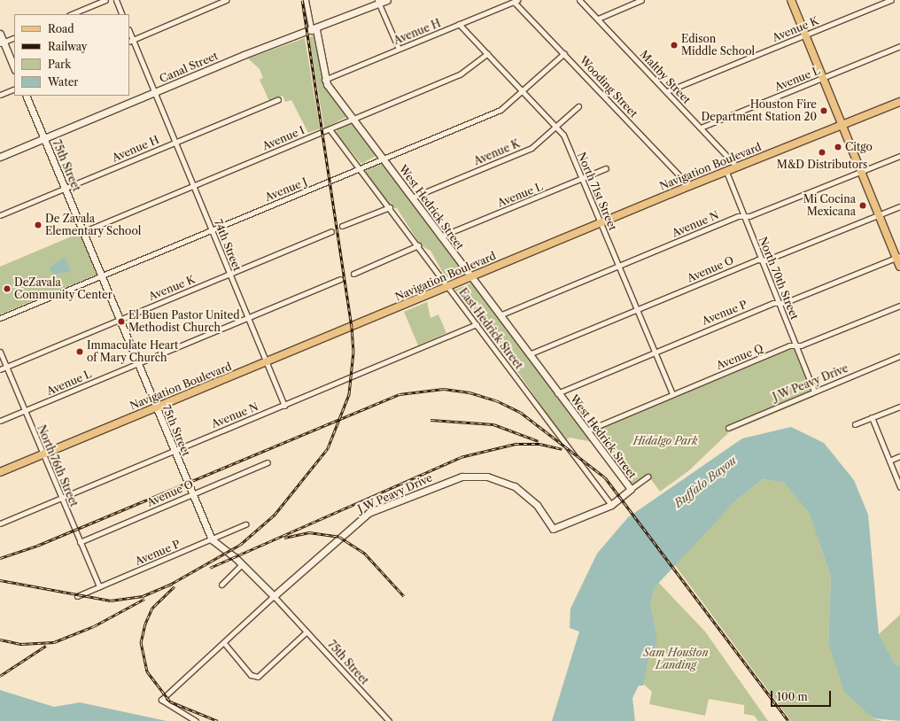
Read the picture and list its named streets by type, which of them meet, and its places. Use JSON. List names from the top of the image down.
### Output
{
  "streets": {
    "main road": ["Navigation Boulevard"],
    "street": [
      "Avenue K",
      "Avenue H",
      "Canal Street",
      "Maltby Street",
      "Avenue L",
      "Wooding Street",
      "Avenue I",
      "75th Street",
      "Avenue J",
      "North 71st Street",
      "West Hedrick Street",
      "Avenue N",
      "74th Street",
      "Avenue O",
      "North 70th Street",
      "Avenue P",
      "East Hedrick Street",
      "Avenue Q",
      "J W Peavy Drive",
      "North 76th Street"
    ]
  },
  "crossings": [
    ["Avenue K", "Maltby Street"],
    ["Avenue K", "75th Street"],
    ["Avenue K", "North 71st Street"],
    ["Avenue K", "West Hedrick Street"],
    ["Avenue K", "74th Street"],
    ["Avenue K", "North 76th Street"],
    ["Avenue H", "Wooding Street"],
    ["Avenue H", "75th Street"],
    ["Avenue H", "North 71st Street"],
    ["Avenue H", "West Hedrick Street"],
    ["Avenue H", "74th Street"],
    ["Canal Street", "75th Street"],
    ["Canal Street", "West Hedrick Street"],
    ["Canal Street", "74th Street"],
    ["Maltby Street", "Avenue L"],
    ["Maltby Street", "Navigation Boulevard"],
    ["Avenue L", "75th Street"],
    ["Avenue L", "North 71st Street"],
    ["Avenue L", "West Hedrick Street"],
    ["Avenue L", "74th Street"],
    ["Avenue L", "North 76th Street"],
    ["Wooding Street", "Navigation Boulevard"],
    ["Wooding Street", "Avenue J"],
    ["Avenue I", "75th Street"],
    ["Avenue I", "North 71st Street"],
    ["Avenue I", "West Hedrick Street"],
    ["Avenue I", "74th Street"],
    ["Avenue I", "East Hedrick Street"],
    ["75th Street", "Navigation Boulevard"],
    ["75th Street", "Avenue J"],
    ["75th Street", "Avenue N"],
    ["75th Street", "Avenue O"],
    ["75th Street", "Avenue P"],
    ["75th Street", "J W Peavy Drive"],
    ["Navigation Boulevard", "North 71st Street"],
    ["Navigation Boulevard", "West Hedrick Street"],
    ["Navigation Boulevard", "74th Street"],
    ["Navigation Boulevard", "North 70th Street"],
    ["Navigation Boulevard", "East Hedrick Street"],
    ["Navigation Boulevard", "North 76th Street"],
    ["Avenue J", "North 71st Street"],
    ["Avenue J", "West Hedrick Street"],
    ["Avenue J", "74th Street"],
    ["Avenue J", "East Hedrick Street"],
    ["North 71st Street", "Avenue N"],
    ["North 71st Street", "Avenue O"],
    ["North 71st Street", "Avenue P"],
    ["North 71st Street", "Avenue Q"],
    ["West Hedrick Street", "Avenue N"],
    ["West Hedrick Street", "Avenue O"],
    ["West Hedrick Street", "Avenue P"],
    ["West Hedrick Street", "Avenue Q"],
    ["West Hedrick Street", "J W Peavy Drive"],
    ["Avenue N", "74th Street"],
    ["Avenue N", "North 70th Street"],
    ["Avenue N", "East Hedrick Street"],
    ["Avenue N", "North 76th Street"],
    ["Avenue O", "North 70th Street"],
    ["Avenue O", "North 76th Street"],
    ["North 70th Street", "Avenue P"],
    ["North 70th Street", "Avenue Q"],
    ["North 70th Street", "J W Peavy Drive"],
    ["Avenue P", "North 76th Street"],
    ["East Hedrick Street", "J W Peavy Drive"]
  ],
  "water": ["Buffalo Bayou"],
  "parks": ["Hidalgo Park", "Sam Houston Landing"],
  "places": [
    "Edison Middle School",
    "Houston Fire Department Station 20",
    "Citgo",
    "M&D Distributors",
    "Mi Cocina Mexicana",
    "De Zavala Elementary School",
    "DeZavala Community Center",
    "El Buen Pastor United Methodist Church",
    "Immaculate Heart of Mary Church"
  ],
  "legend": [
    "Road",
    "Railway",
    "Park",
    "Water"
  ],
  "scale_bar": "100 m"
}
